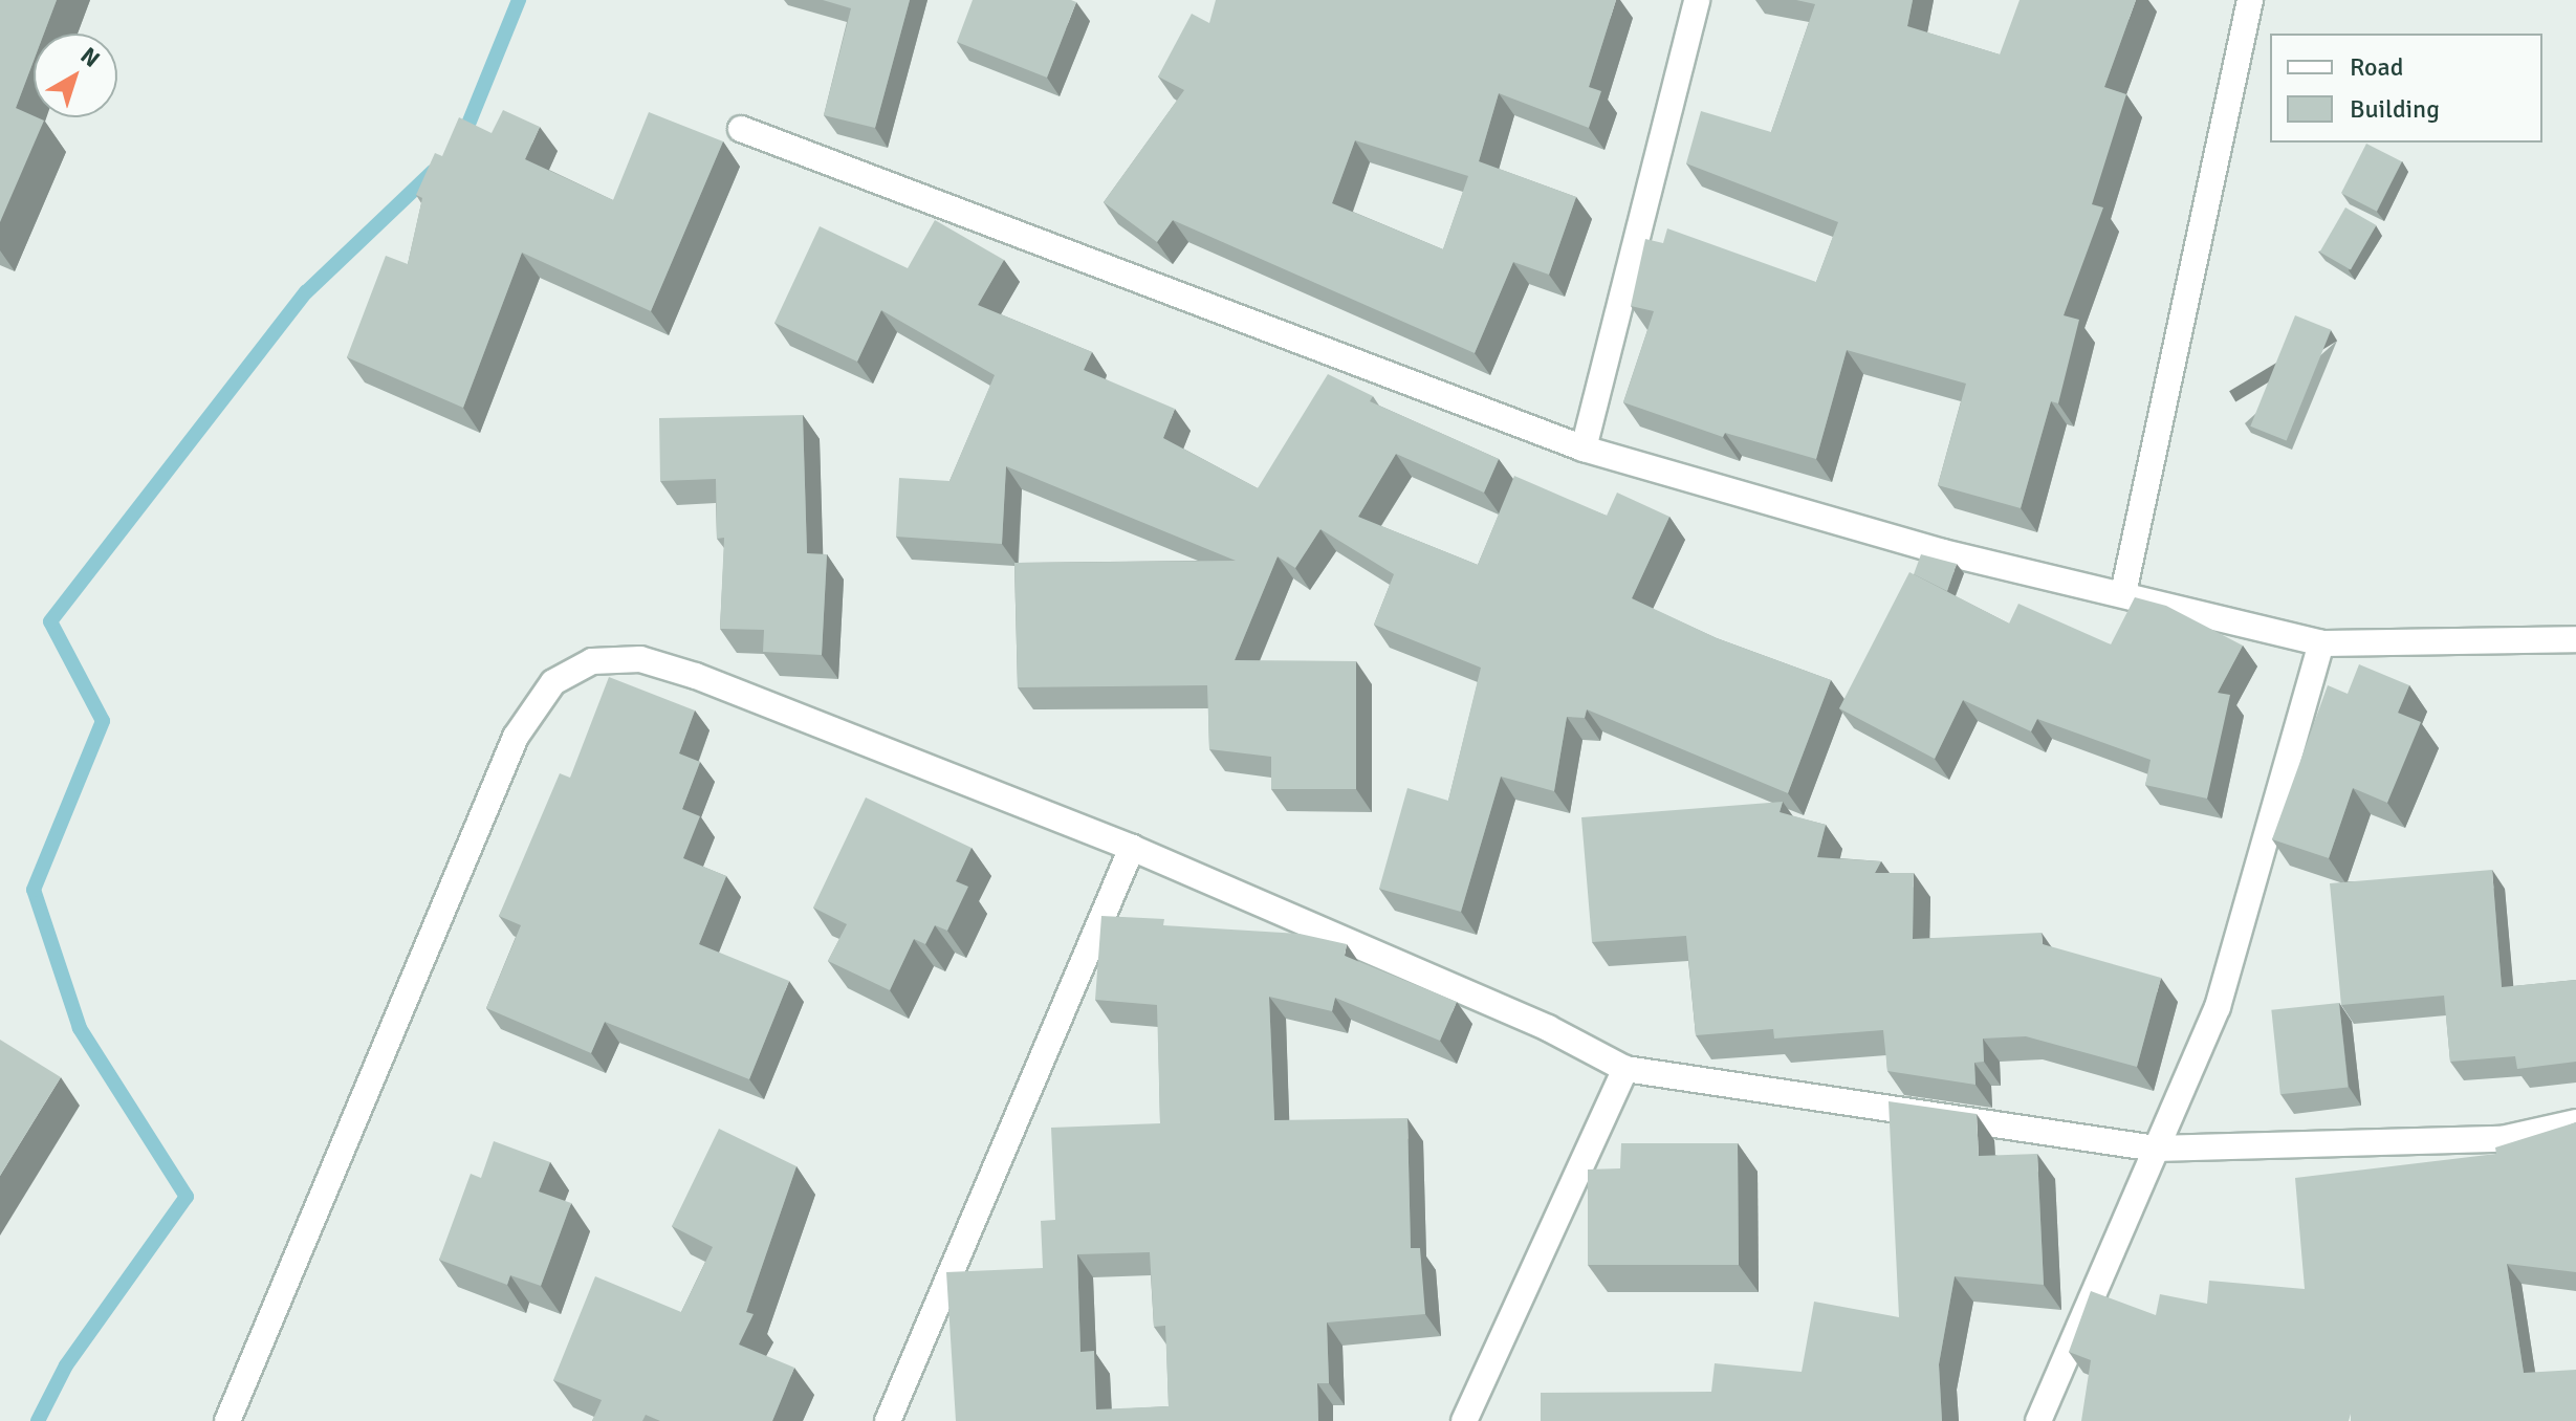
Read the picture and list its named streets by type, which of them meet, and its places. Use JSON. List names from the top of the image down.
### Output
{
  "legend": ["Road", "Building"],
  "north": "top right"
}
